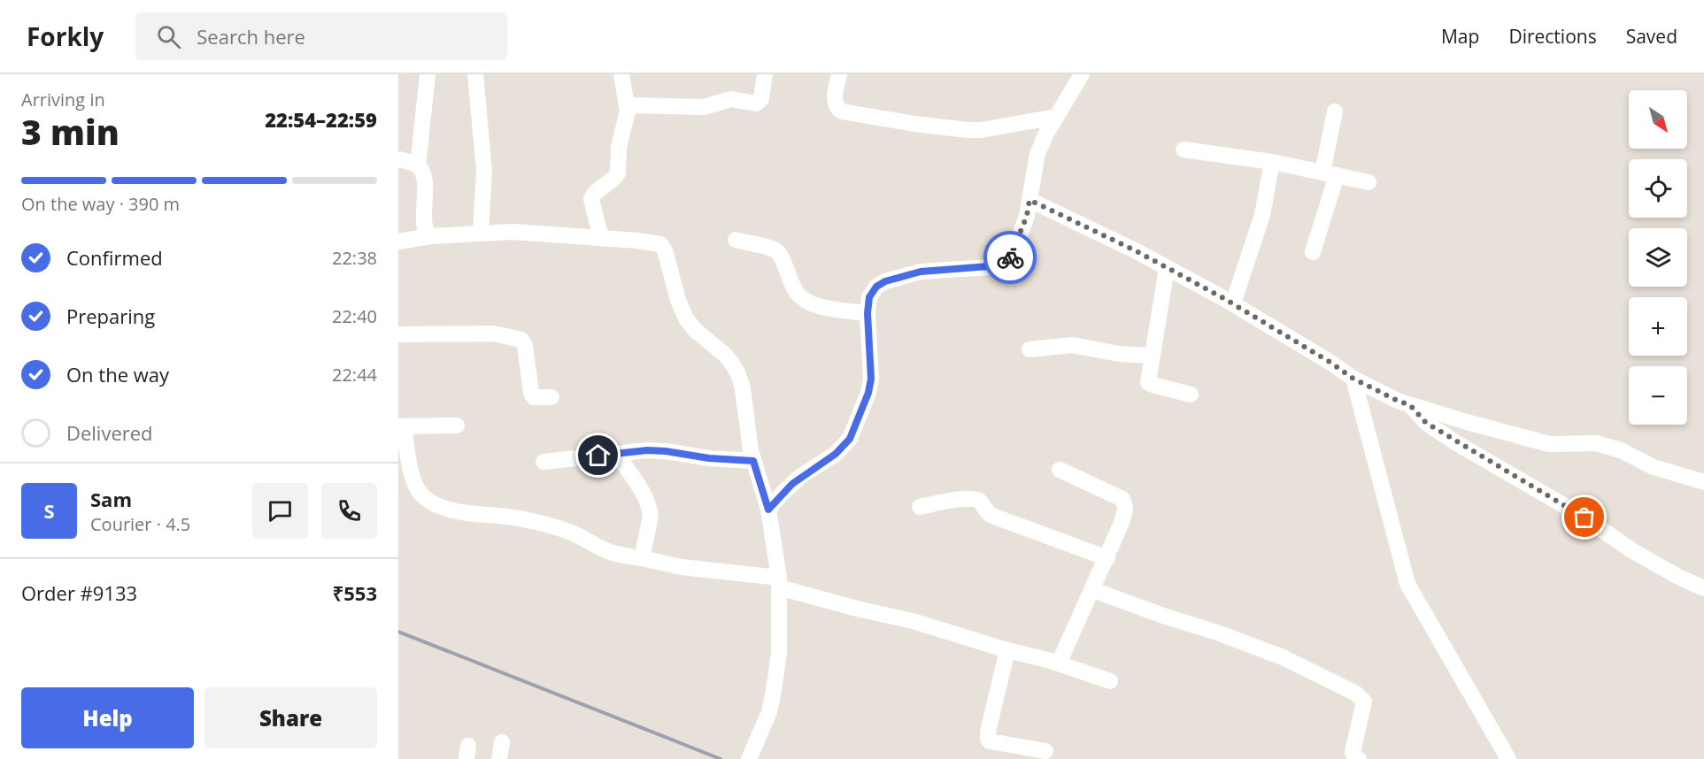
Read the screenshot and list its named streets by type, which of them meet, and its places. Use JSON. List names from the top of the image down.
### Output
{
  "north": "bottom right",
  "page": {
    "header": "Forkly",
    "search": "Search here",
    "nav": ["Map", "Directions", "Saved"],
    "heading": ["3 min", "Arriving in", "22:54–22:59"],
    "panel": [
      "Sam",
      "Courier · 4.5",
      "Order #9133",
      "₹553"
    ],
    "map_buttons": ["+", "−"],
    "bar": "On the way · 390 m",
    "list": [
      ["Confirmed", "22:38"],
      ["Preparing", "22:40"],
      ["On the way", "22:44"],
      "Delivered"
    ],
    "round": "S",
    "buttons": ["Help", "Share"]
  }
}
